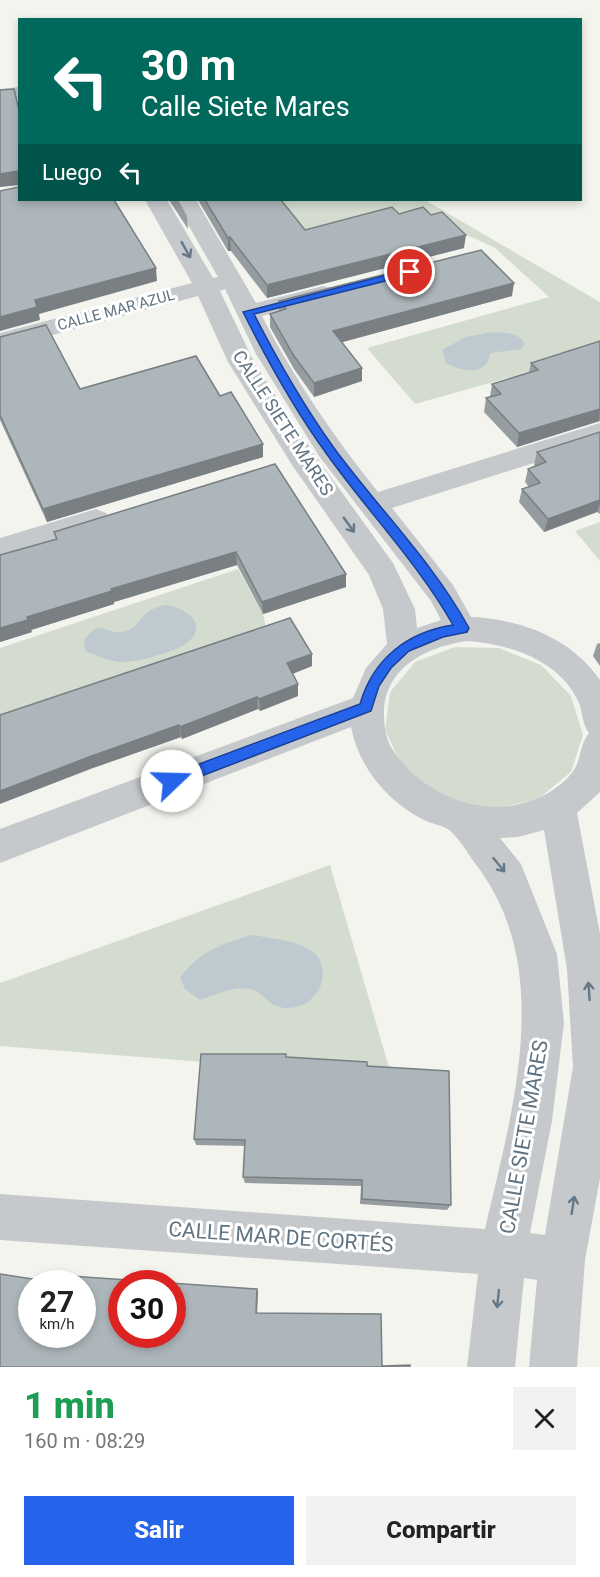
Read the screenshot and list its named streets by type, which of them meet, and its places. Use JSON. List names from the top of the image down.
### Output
{
  "streets": {
    "street": ["CALLE MAR AZUL", "CALLE SIETE MARES", "CALLE MAR DE CORTÉS"]
  },
  "crossings": [
    ["CALLE MAR AZUL", "CALLE SIETE MARES"],
    ["CALLE SIETE MARES", "CALLE MAR DE CORTÉS"]
  ],
  "page": {
    "turn": ["30 m", "Calle Siete Mares"],
    "then": "Luego",
    "speed": "27 km/h",
    "limit": "30",
    "heading": ["1 min", "160 m · 08:29"],
    "buttons": ["Salir", "Compartir"]
  }
}
